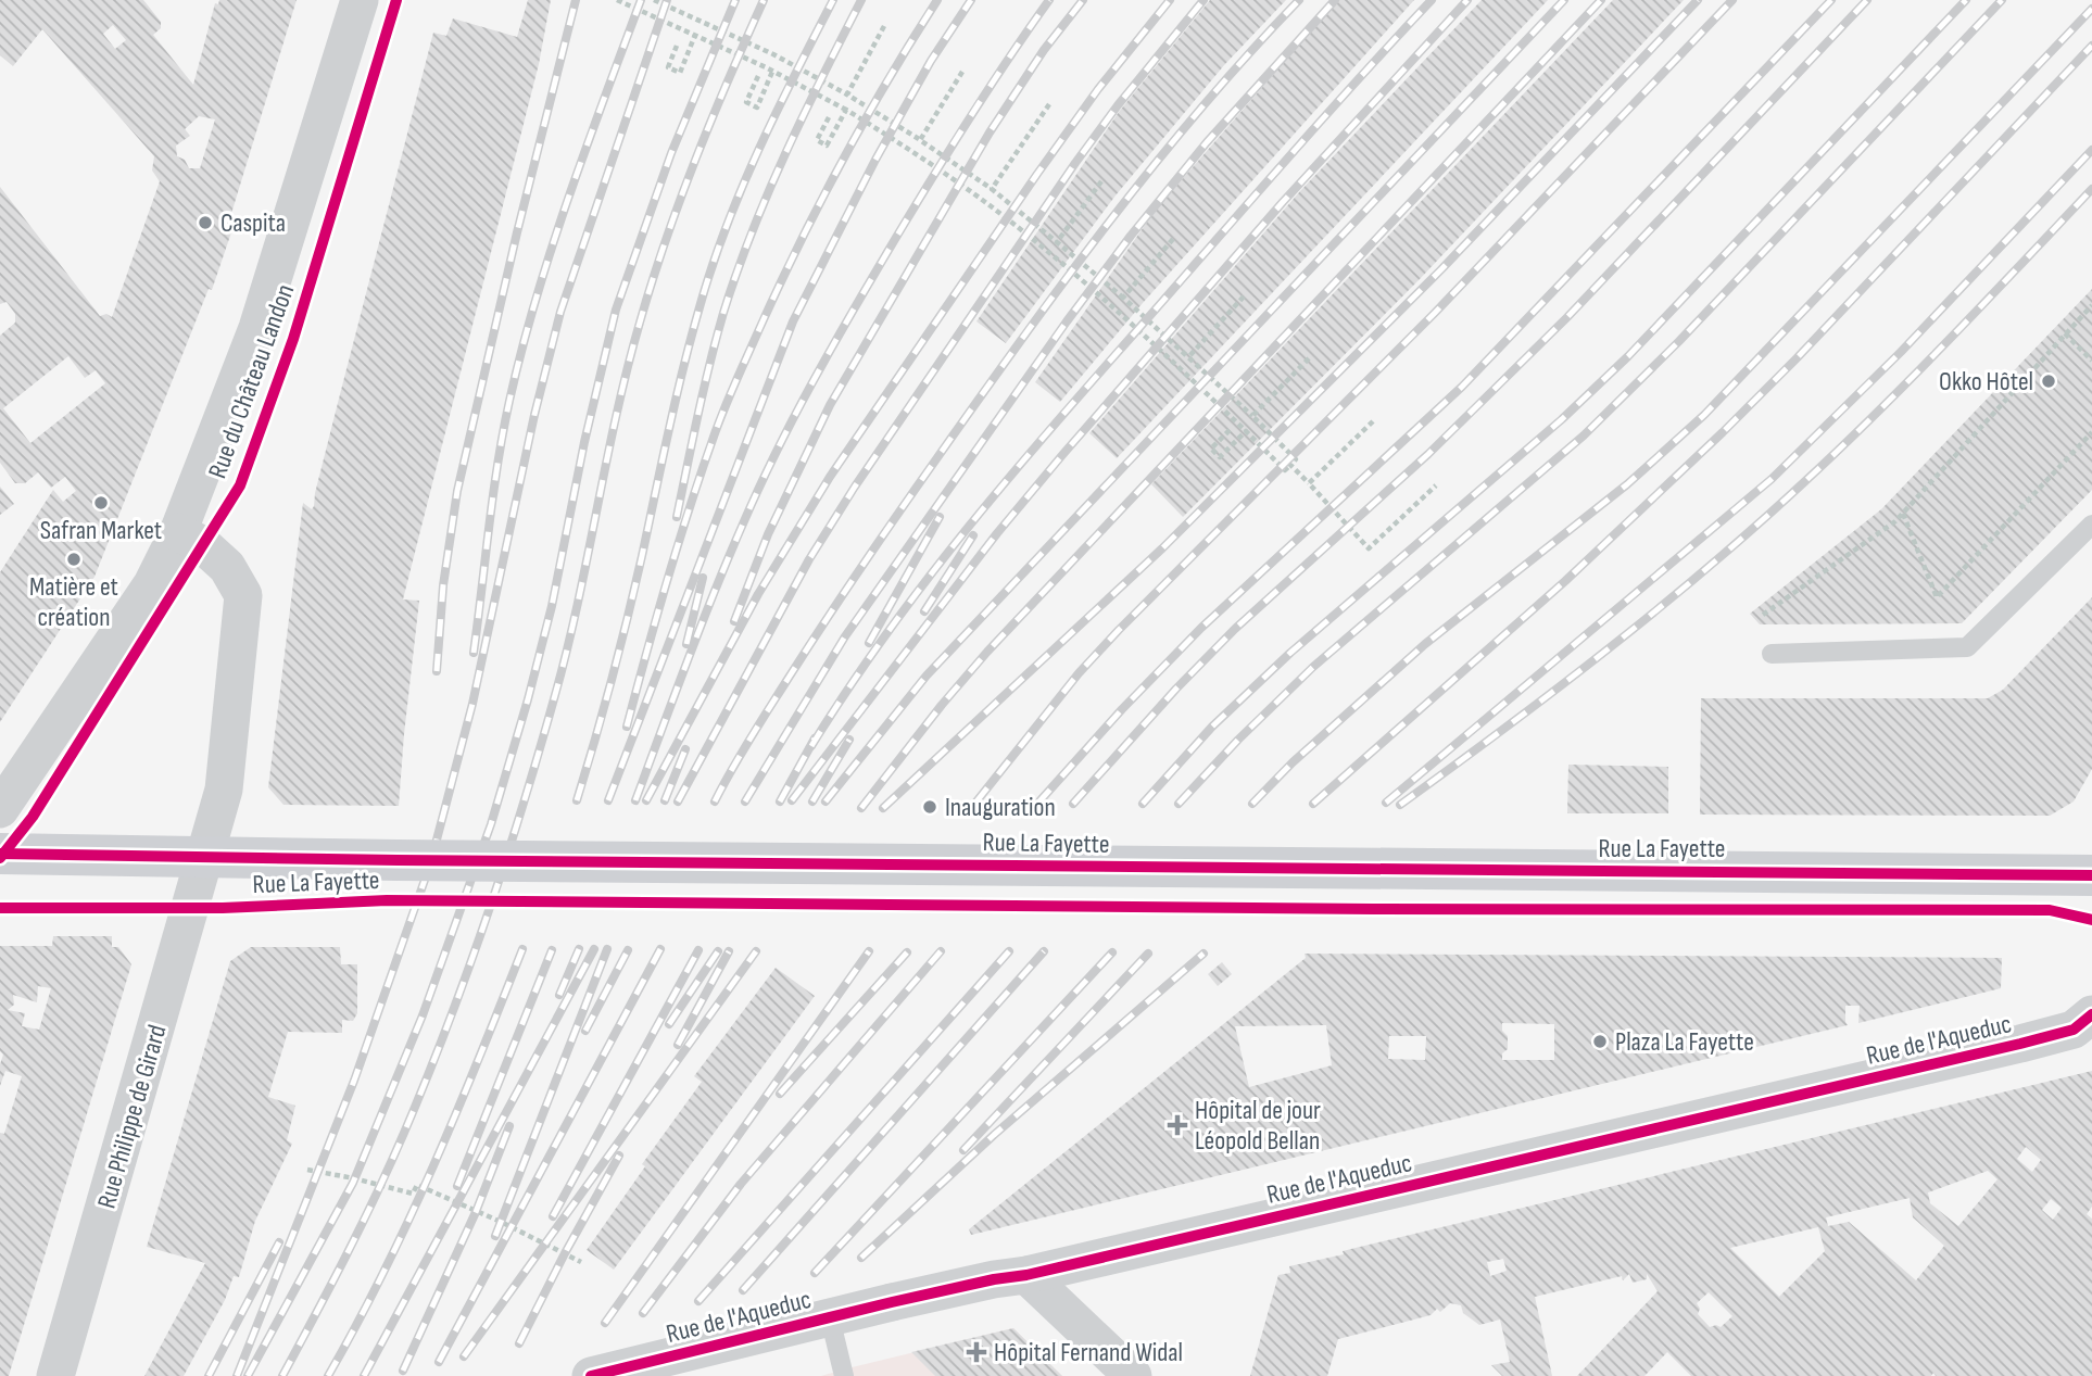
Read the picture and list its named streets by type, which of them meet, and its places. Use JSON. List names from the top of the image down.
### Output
{
  "streets": {
    "main road": ["Rue La Fayette"],
    "street": ["Rue du Château Landon", "Rue de l'Aqueduc", "Rue Philippe de Girard"]
  },
  "crossings": [
    ["Rue La Fayette", "Rue Philippe de Girard"]
  ],
  "places": {
    "other": [
      "Caspita",
      "Okko Hôtel",
      "Safran Market",
      "Matière et création",
      "Inauguration",
      "Plaza La Fayette"
    ],
    "health": ["Hôpital de jour Léopold Bellan", "Hôpital Fernand Widal"]
  }
}
